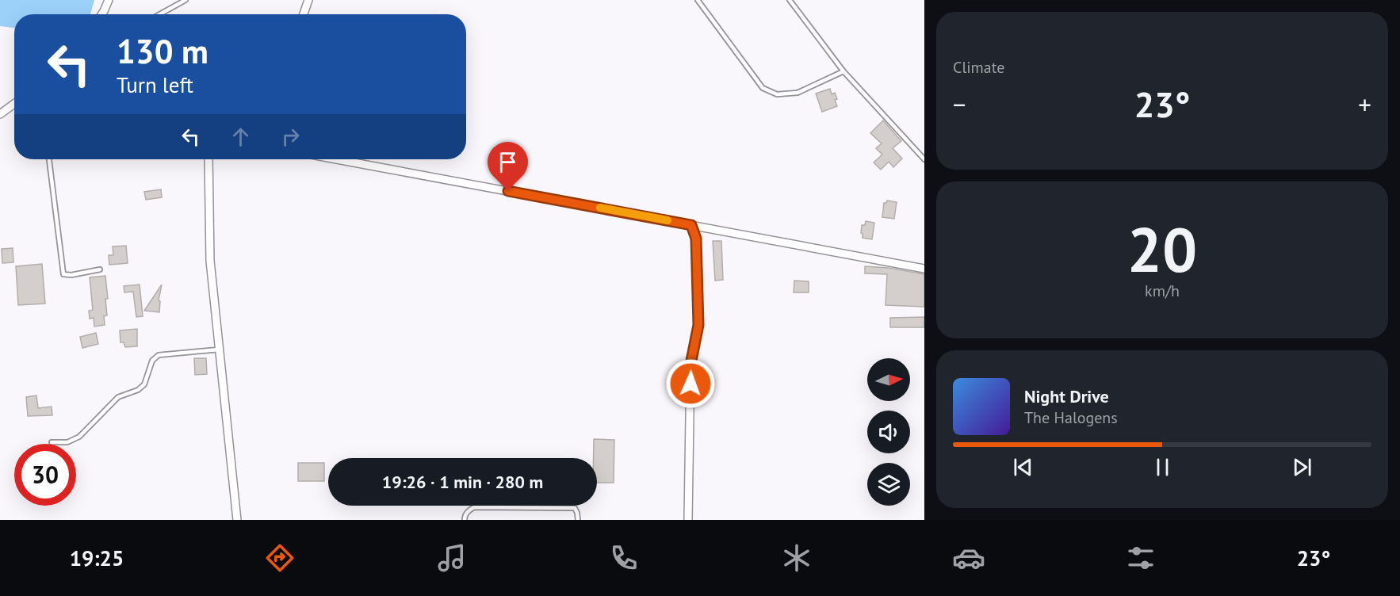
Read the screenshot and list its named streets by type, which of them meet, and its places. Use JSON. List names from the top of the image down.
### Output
{
  "north": "right",
  "page": {
    "tile": [
      "Climate",
      ["20", "km/h"]
    ],
    "turn": ["130 m", "Turn left"],
    "heat": ["−", "23°", "+"],
    "song": ["Night Drive", "The Halogens"],
    "limit": "30",
    "trip": "19:26 · 1 min · 280 m",
    "tabs": ["19:25", "23°"]
  }
}
